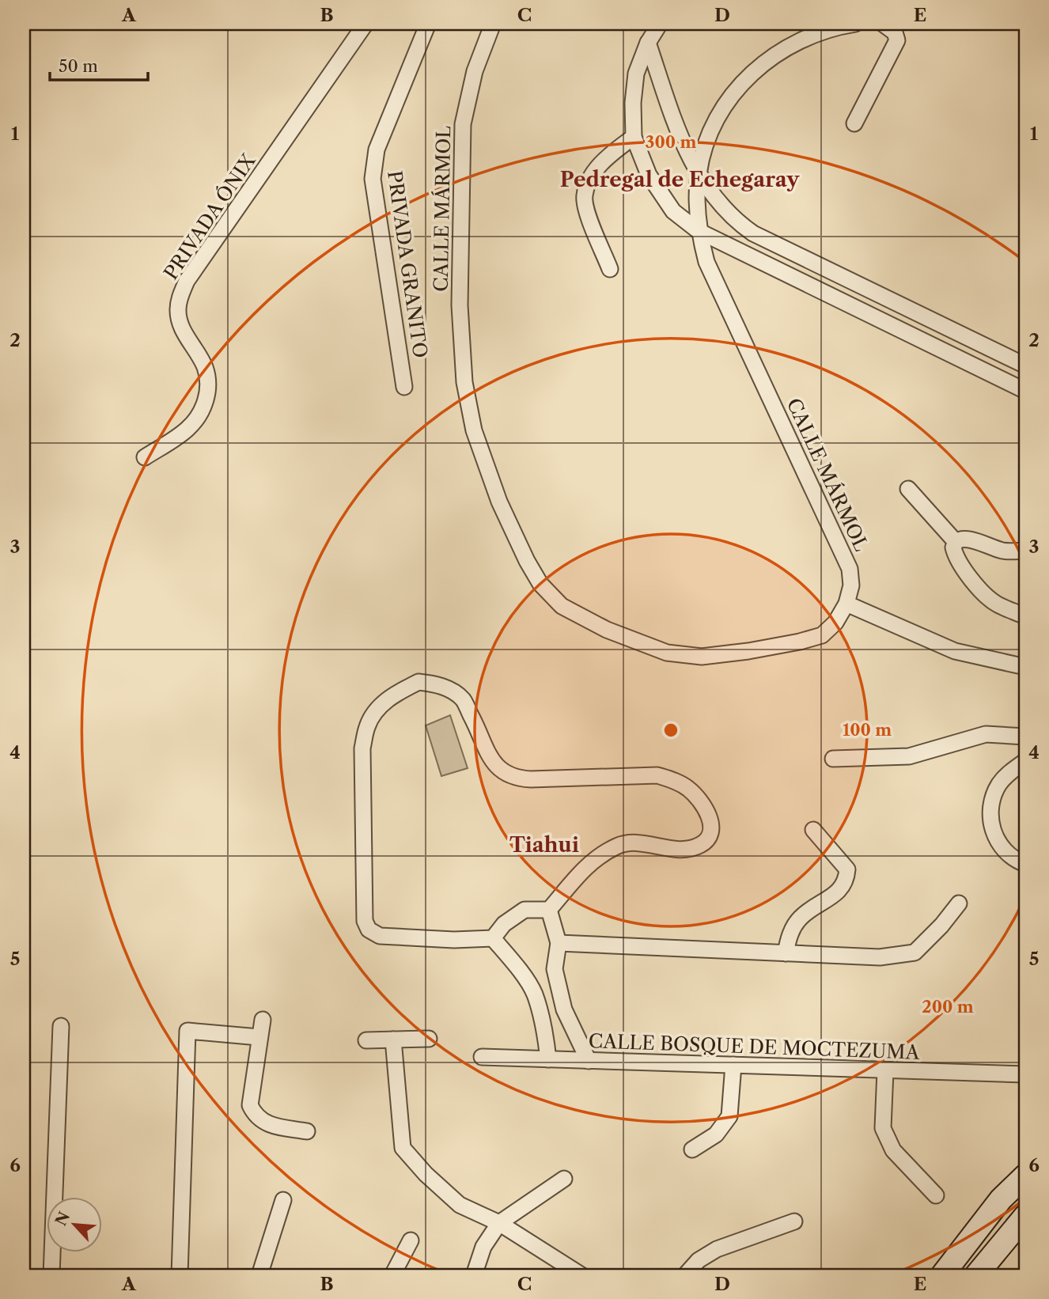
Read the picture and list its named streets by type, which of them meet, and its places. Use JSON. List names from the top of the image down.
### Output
{
  "streets": {
    "street": [
      "CALLE MÁRMOL",
      "PRIVADA ÓNIX",
      "PRIVADA GRANITO",
      "CALLE BOSQUE DE MOCTEZUMA"
    ]
  },
  "districts": ["Pedregal de Echegaray", "Tiahui"],
  "scale_bar": "50 m",
  "north": "top left",
  "grid": {
    "columns": [
      "A",
      "B",
      "C",
      "D",
      "E"
    ],
    "rows": [
      "1",
      "2",
      "3",
      "4",
      "5",
      "6"
    ]
  },
  "rings": ["300 m", "100 m", "200 m"]
}
